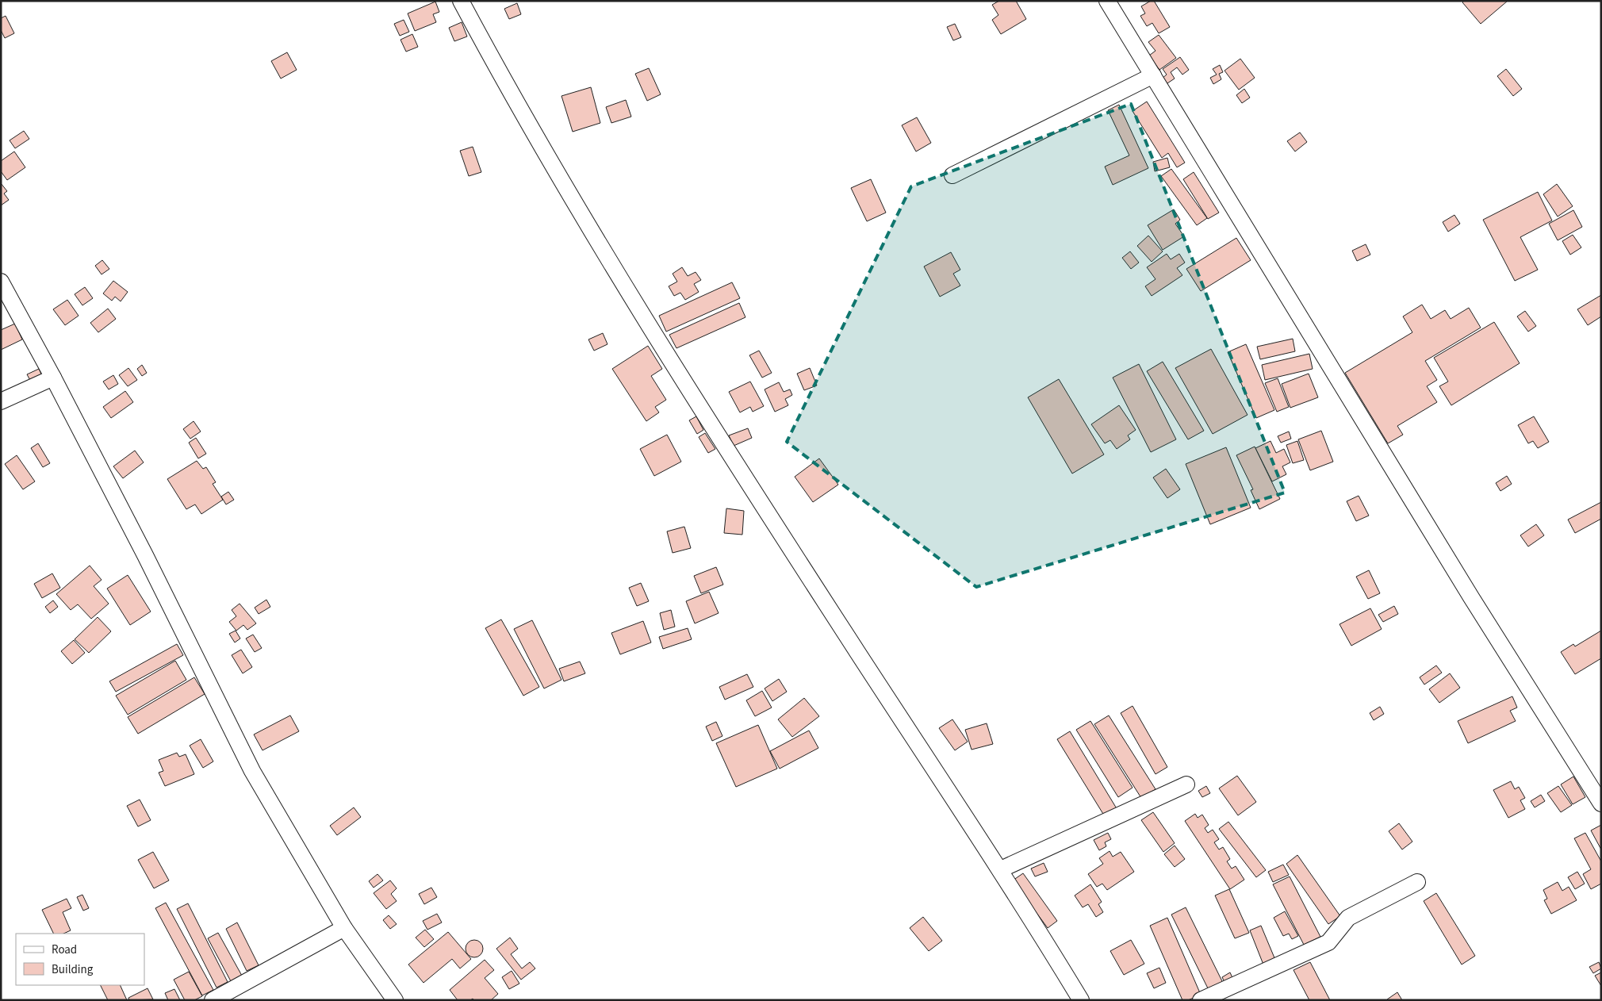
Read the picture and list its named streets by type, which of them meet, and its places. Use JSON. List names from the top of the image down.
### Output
{
  "legend": ["Road", "Building"]
}
